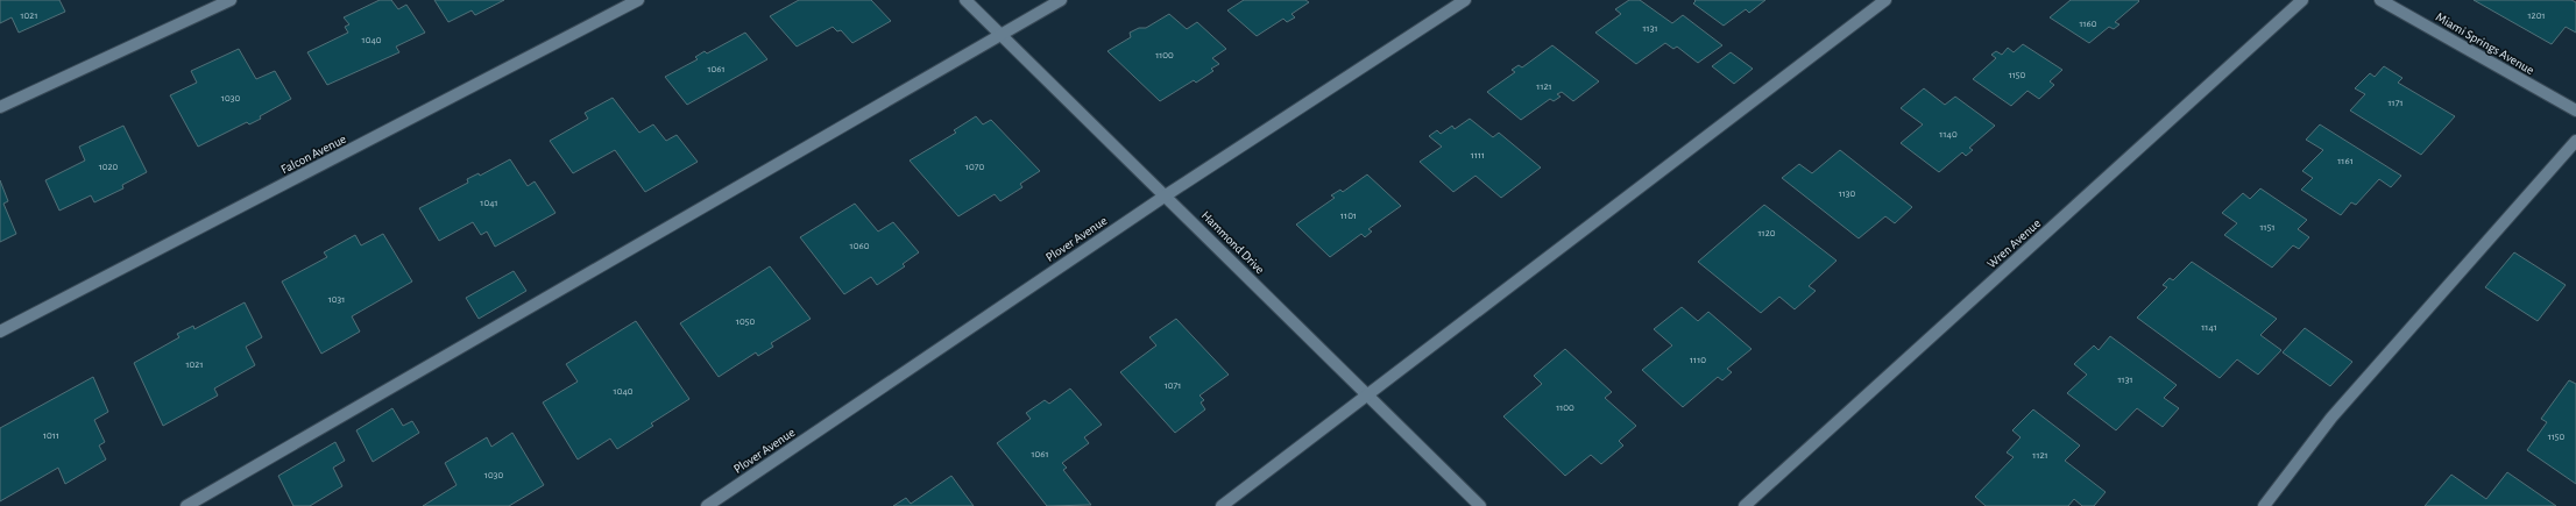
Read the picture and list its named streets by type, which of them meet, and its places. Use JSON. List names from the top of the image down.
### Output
{
  "streets": {
    "street": [
      "Miami Springs Avenue",
      "Falcon Avenue",
      "Plover Avenue",
      "Hammond Drive",
      "Wren Avenue"
    ]
  },
  "crossings": [
    ["Plover Avenue", "Hammond Drive"]
  ],
  "house_numbers": [
    "1021",
    "1201",
    "1160",
    "1131",
    "1040",
    "1100",
    "1061",
    "1150",
    "1121",
    "1030",
    "1171",
    "1140",
    "1111",
    "1161",
    "1020",
    "1070",
    "1130",
    "1041",
    "1101",
    "1151",
    "1120",
    "1060",
    "1031",
    "1050",
    "1141",
    "1110",
    "1021",
    "1131",
    "1071",
    "1040",
    "1100",
    "1011",
    "1150",
    "1061",
    "1121",
    "1030"
  ]
}
